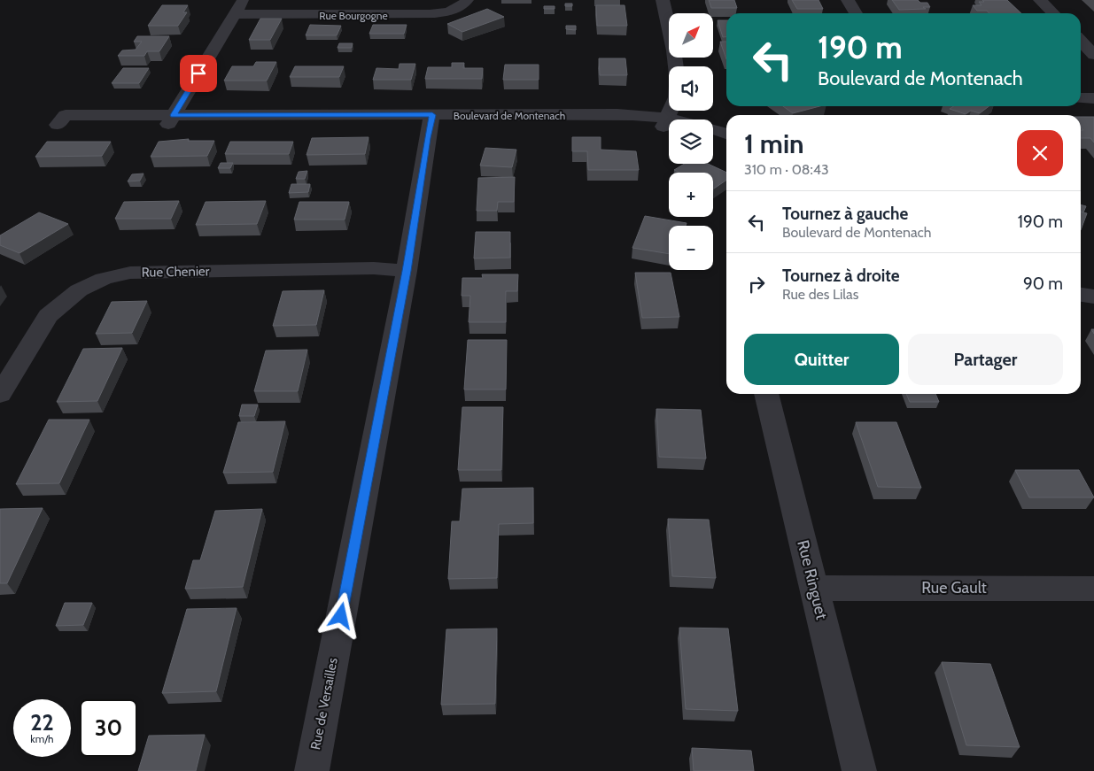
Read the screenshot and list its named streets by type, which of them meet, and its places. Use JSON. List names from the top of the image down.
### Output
{
  "streets": {
    "street": [
      "Rue Bourgogne",
      "Boulevard de Montenach",
      "Rue Chenier",
      "Rue Ringuet",
      "Rue Gault",
      "Rue de Versailles"
    ]
  },
  "crossings": [
    ["Boulevard de Montenach", "Rue de Versailles"],
    ["Rue Chenier", "Rue de Versailles"],
    ["Rue Ringuet", "Rue Gault"]
  ],
  "north": "top right",
  "page": {
    "map_buttons": ["+", "−"],
    "turn": ["190 m", "Boulevard de Montenach"],
    "heading": ["1 min", "310 m · 08:43"],
    "list": [
      {
        "name": "Tournez à gauche",
        "note": "Boulevard de Montenach",
        "value": "190 m"
      },
      {
        "name": "Tournez à droite",
        "note": "Rue des Lilas",
        "value": "90 m"
      }
    ],
    "buttons": ["Quitter", "Partager"],
    "speed": "22 km/h",
    "limit": "30"
  }
}
